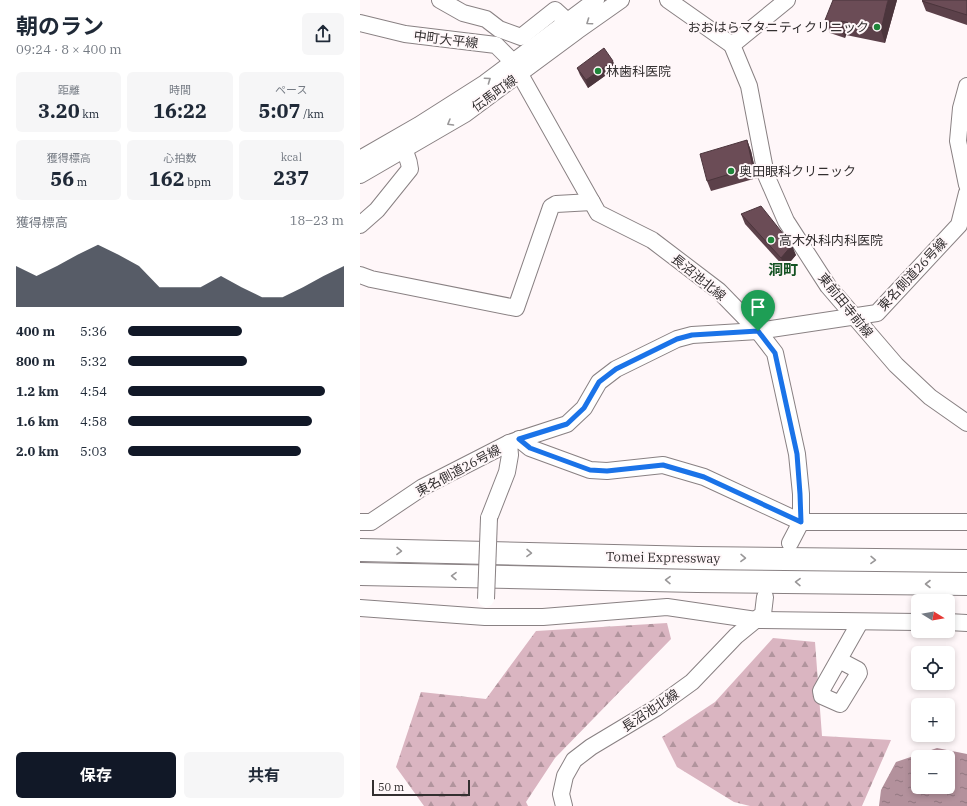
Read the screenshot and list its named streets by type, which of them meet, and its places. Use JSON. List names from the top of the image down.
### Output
{
  "streets": {
    "highway": ["Tomei Expressway"],
    "street": [
      "中町大平線",
      "伝馬町線",
      "東名側道26号線",
      "長沼池北線",
      "東前田寺前線"
    ]
  },
  "crossings": [
    ["中町大平線", "伝馬町線"],
    ["中町大平線", "長沼池北線"],
    ["伝馬町線", "長沼池北線"],
    ["東名側道26号線", "長沼池北線"],
    ["東名側道26号線", "東前田寺前線"]
  ],
  "districts": ["洞町"],
  "places": [
    "おおはらマタニティクリニック",
    "林歯科医院",
    "奥田眼科クリニック",
    "高木外科内科医院"
  ],
  "scale_bar": "50 m",
  "north": "right",
  "page": {
    "heading": ["朝のラン", "09:24 · 8 × 400 m"],
    "stats": [
      ["距離", "3.20 km"],
      ["時間", "16:22"],
      ["ペース", "5:07 /km"],
      ["獲得標高", "56 m"],
      ["心拍数", "162 bpm"],
      ["kcal", "237"]
    ],
    "chart": ["獲得標高", "18–23 m"],
    "list": [
      {
        "name": "400 m",
        "note": "5:36"
      },
      {
        "name": "800 m",
        "note": "5:32"
      },
      {
        "name": "1.2 km",
        "note": "4:54"
      },
      {
        "name": "1.6 km",
        "note": "4:58"
      },
      {
        "name": "2.0 km",
        "note": "5:03"
      }
    ],
    "map_buttons": ["+", "−"],
    "buttons": ["保存", "共有"],
    "scale": "50 m"
  }
}
